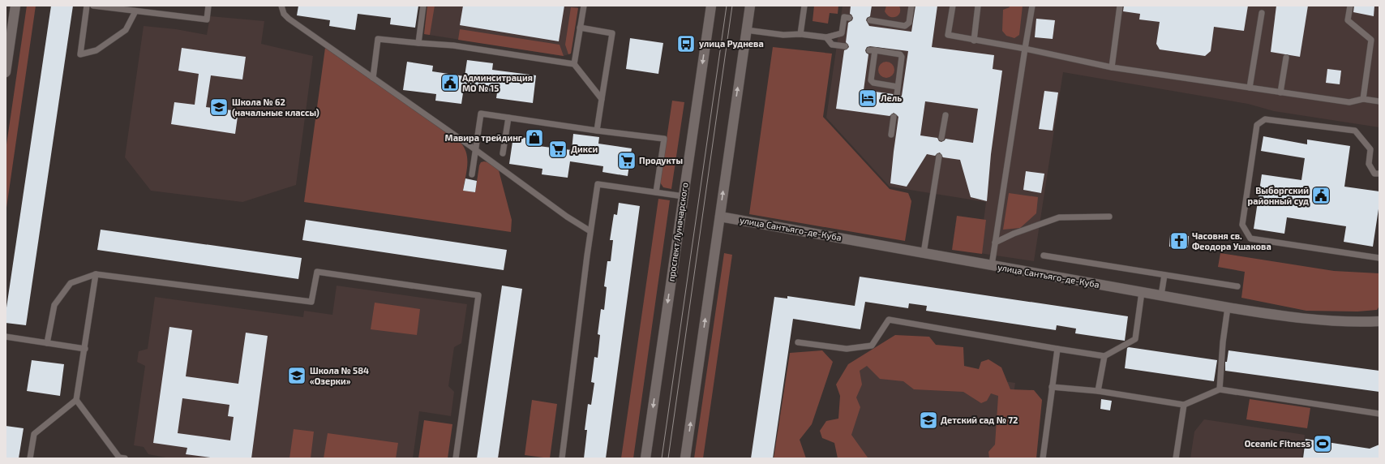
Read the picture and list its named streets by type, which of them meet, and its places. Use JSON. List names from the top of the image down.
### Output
{
  "streets": {
    "main road": ["улица Сантьяго-де-Куба", "проспект Луначарского"]
  },
  "places": {
    "bus stop": ["улица Руднева"],
    "public building": ["Админситрация МО № 15", "Выборгский районный суд"],
    "hotel": ["Лель"],
    "school or university": ["Школа № 62 (начальные классы)", "Школа № 584 «Озерки»", "Детский сад № 72"],
    "shop": ["Мавира трейдинг"],
    "supermarket": ["Дикси", "Продукты"],
    "church": ["Часовня св. Феодора Ушакова"],
    "sports": ["Oceanic Fitness"]
  }
}
